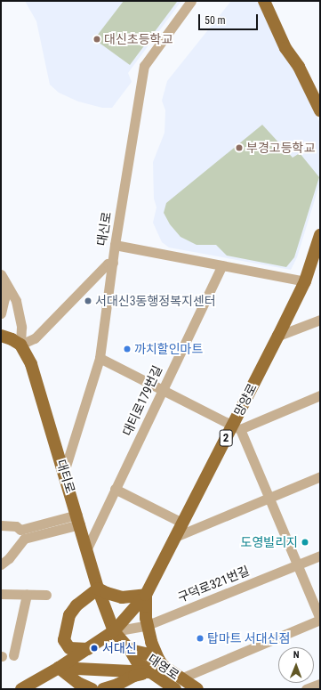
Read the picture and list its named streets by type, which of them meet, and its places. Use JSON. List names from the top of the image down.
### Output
{
  "streets": {
    "main road": [
      "망양로",
      "2",
      "대티로",
      "대영로"
    ],
    "street": ["대신로", "대티로179번길", "구덕로321번길"]
  },
  "crossings": [
    ["대신로", "대티로"],
    ["망양로", "2"],
    ["망양로", "대티로"],
    ["망양로", "구덕로321번길"],
    ["대티로179번길", "대티로"],
    ["2", "대티로"],
    ["2", "구덕로321번길"],
    ["대티로", "구덕로321번길"]
  ],
  "places": [
    "대신초등학교",
    "부경고등학교",
    "서대신3동행정복지센터",
    "까치할인마트",
    "도영빌리지",
    "탑마트 서대신점",
    "서대신"
  ],
  "scale_bar": "50 m",
  "north": "top"
}
